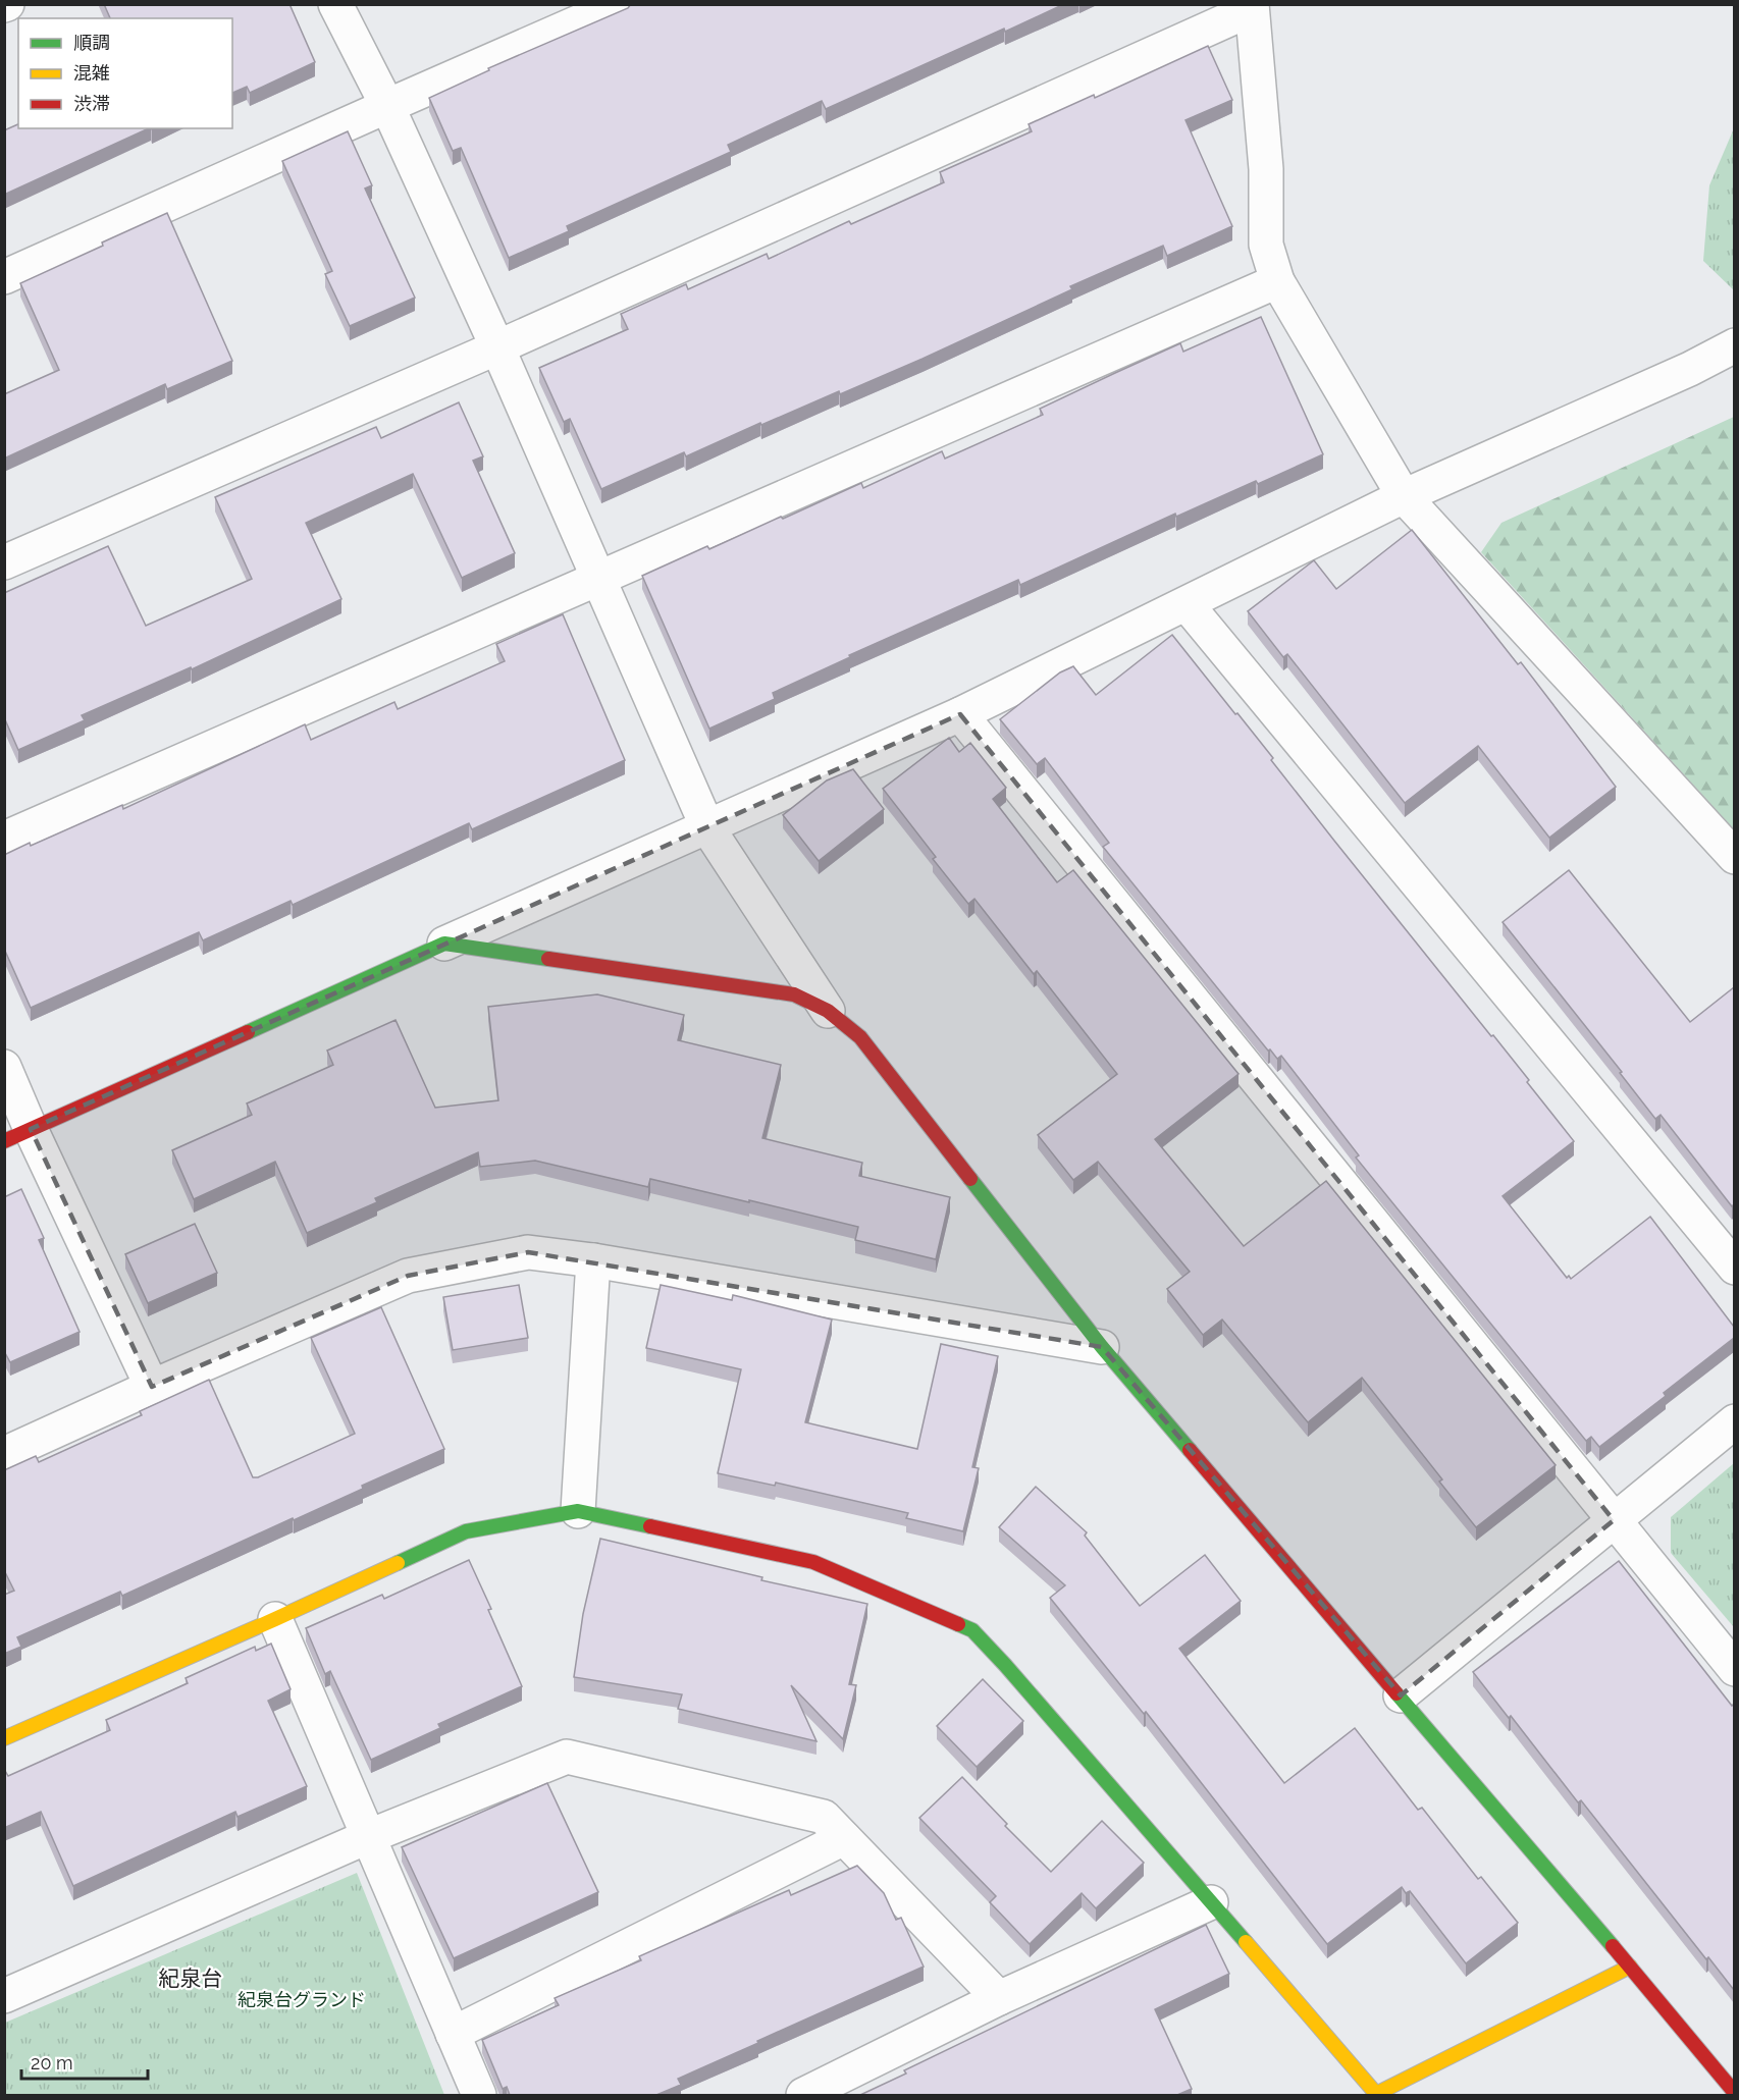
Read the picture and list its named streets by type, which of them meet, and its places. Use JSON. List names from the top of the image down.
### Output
{
  "districts": ["紀泉台"],
  "parks": ["紀泉台グランド"],
  "legend": ["順調", "混雑", "渋滞"],
  "scale_bar": "20 m"
}
